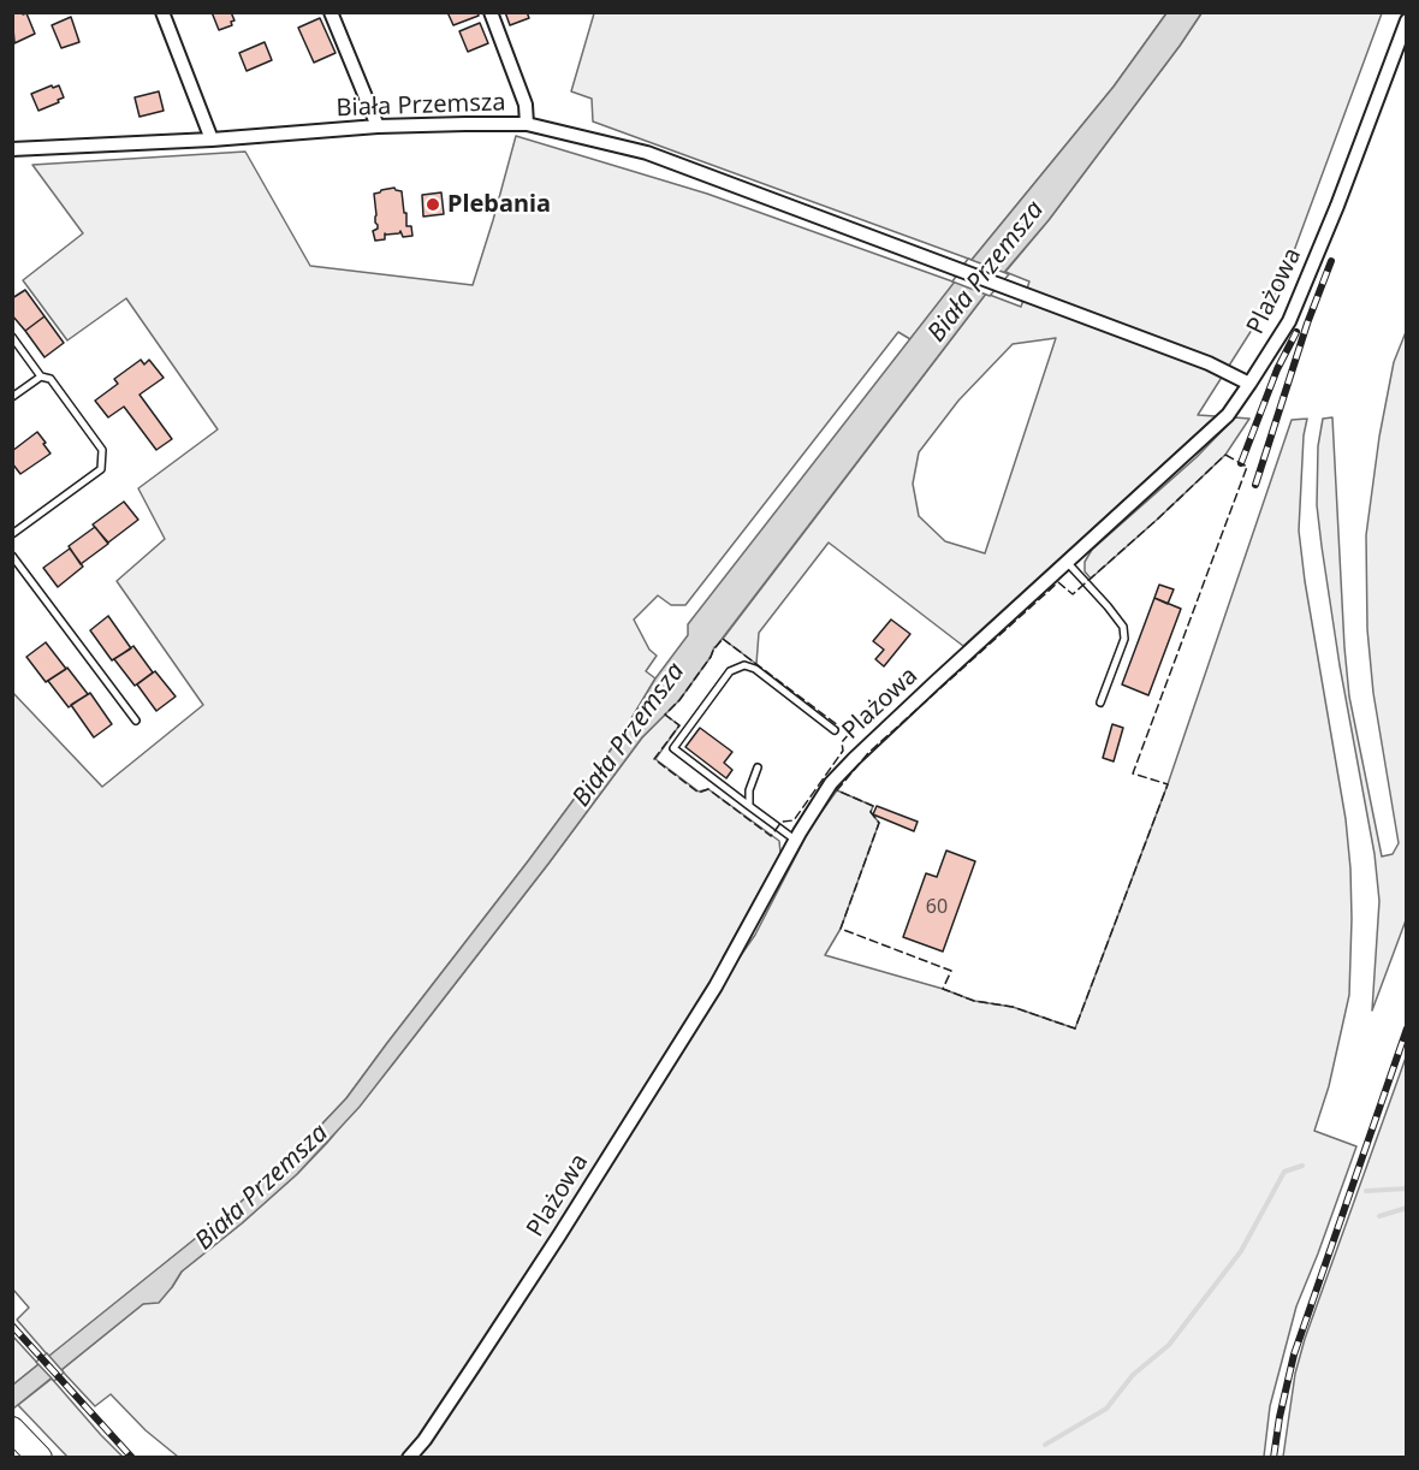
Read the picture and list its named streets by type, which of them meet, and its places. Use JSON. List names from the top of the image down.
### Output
{
  "streets": {
    "street": ["Biała Przemsza", "Plażowa"]
  },
  "crossings": [
    ["Biała Przemsza", "Plażowa"]
  ],
  "water": ["Biała Przemsza"],
  "places": ["Plebania"],
  "house_numbers": ["60"]
}
